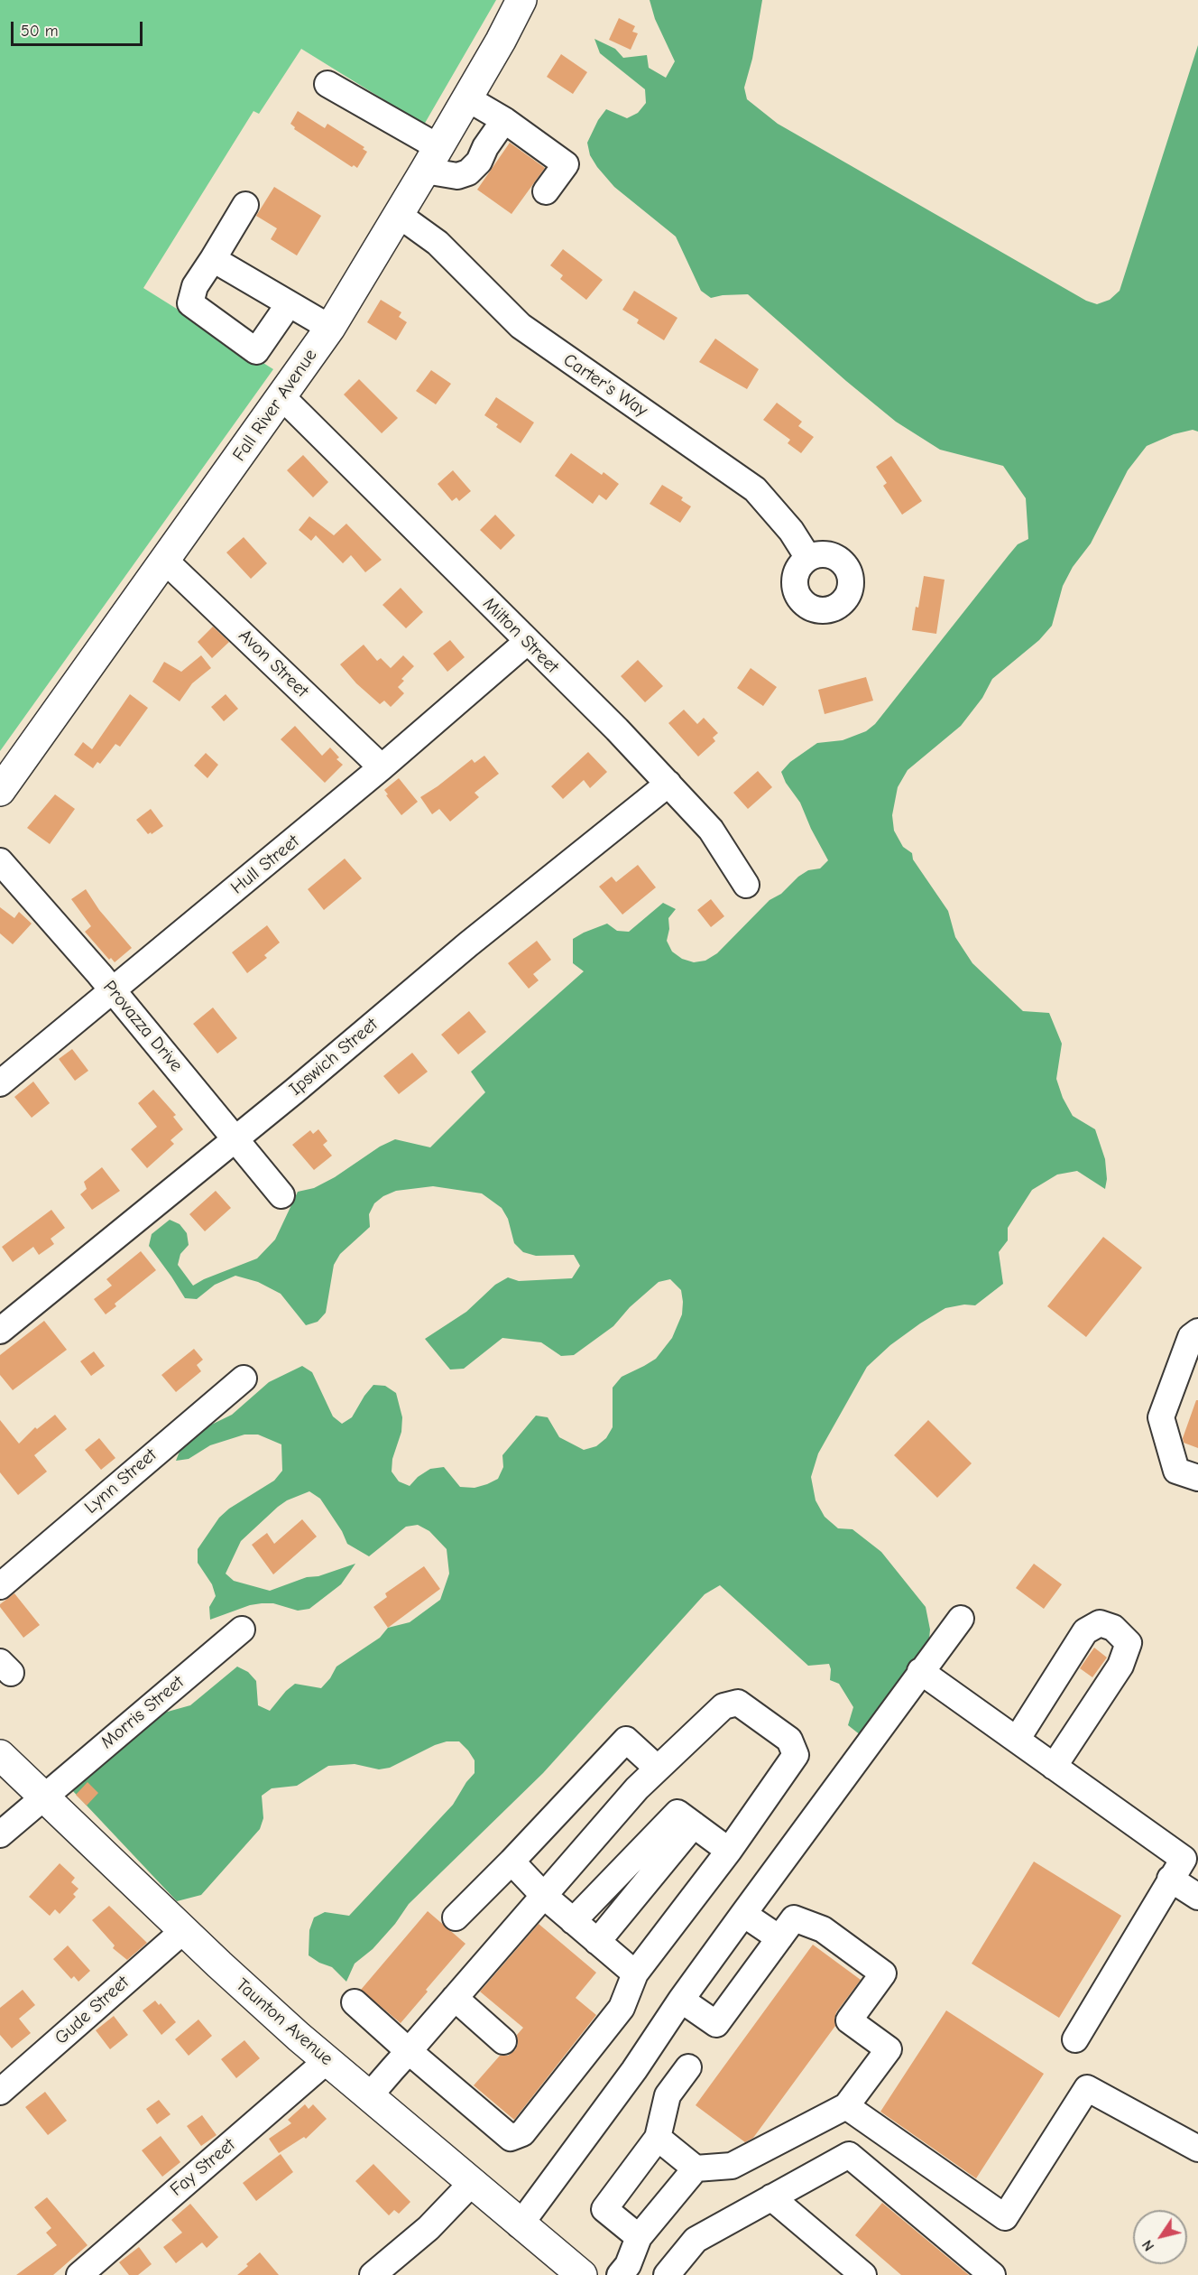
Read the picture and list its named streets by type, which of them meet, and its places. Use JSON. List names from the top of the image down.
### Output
{
  "streets": {
    "main road": ["Fall River Avenue", "Taunton Avenue"],
    "street": [
      "Carter's Way",
      "Milton Street",
      "Avon Street",
      "Hull Street",
      "Provazza Drive",
      "Ipswich Street",
      "Lynn Street",
      "Morris Street",
      "Gude Street",
      "Fay Street"
    ]
  },
  "crossings": [
    ["Carter's Way", "Fall River Avenue"],
    ["Fall River Avenue", "Milton Street"],
    ["Fall River Avenue", "Avon Street"],
    ["Milton Street", "Hull Street"],
    ["Milton Street", "Ipswich Street"],
    ["Avon Street", "Hull Street"],
    ["Hull Street", "Provazza Drive"],
    ["Provazza Drive", "Ipswich Street"],
    ["Morris Street", "Taunton Avenue"],
    ["Gude Street", "Taunton Avenue"],
    ["Taunton Avenue", "Fay Street"]
  ],
  "scale_bar": "50 m",
  "north": "bottom left"
}
